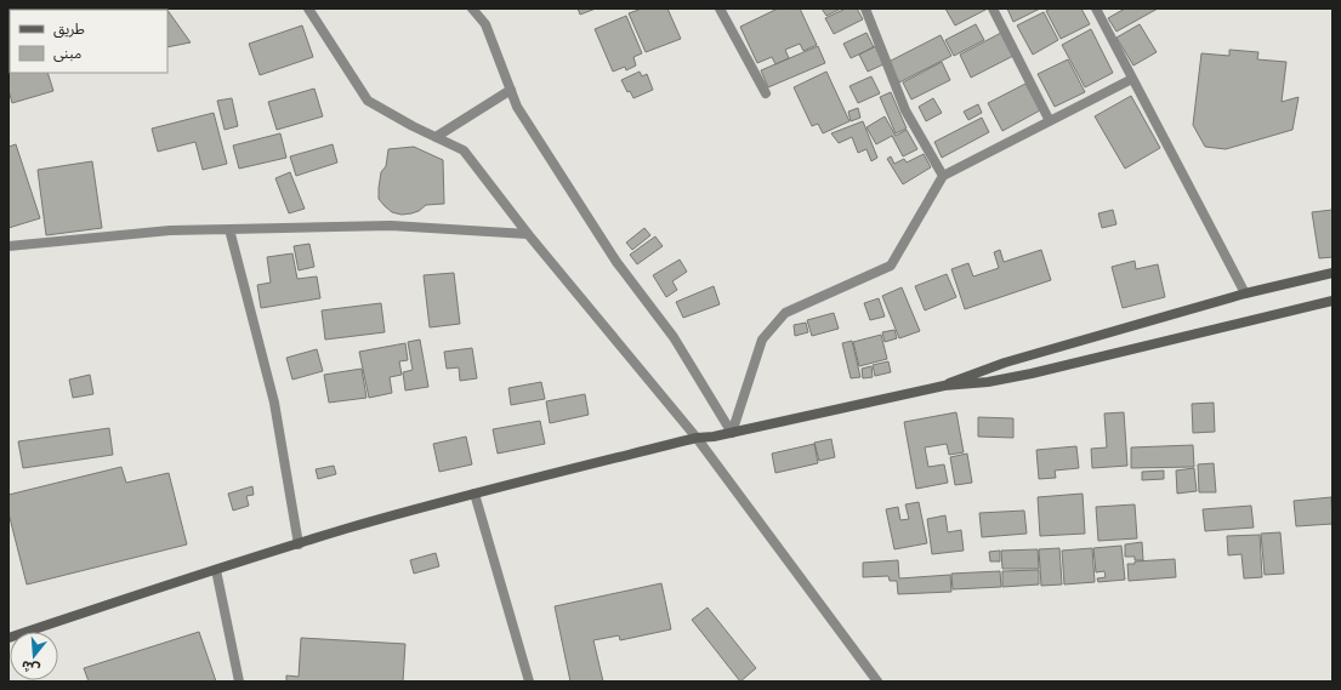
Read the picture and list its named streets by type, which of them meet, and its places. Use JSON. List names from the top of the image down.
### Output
{
  "legend": ["طريق", "مبنى"],
  "north": "bottom"
}
